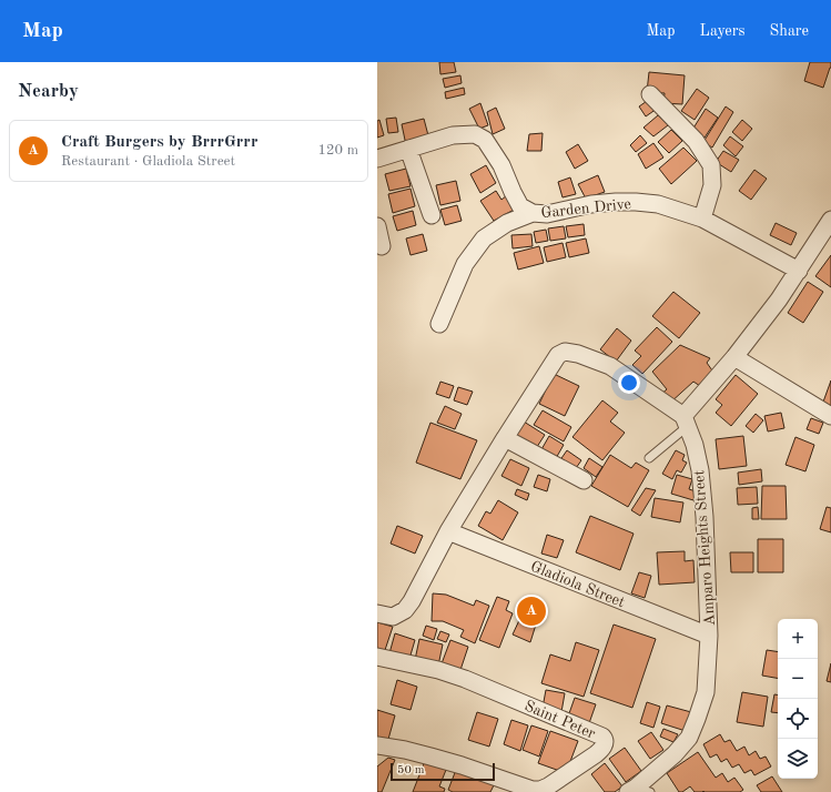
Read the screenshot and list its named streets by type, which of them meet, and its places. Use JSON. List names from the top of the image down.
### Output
{
  "streets": {
    "street": [
      "Garden Drive",
      "Amparo Heights Street",
      "Gladiola Street",
      "Saint Peter"
    ]
  },
  "crossings": [
    ["Amparo Heights Street", "Gladiola Street"]
  ],
  "scale_bar": "50 m",
  "page": {
    "header": "Map",
    "nav": ["Map", "Layers", "Share"],
    "heading": "Nearby",
    "list": [
      {
        "mark": "A",
        "name": "Craft Burgers by BrrrGrrr",
        "note": "Restaurant · Gladiola Street",
        "value": "120 m"
      }
    ],
    "pins": "A",
    "map_buttons": ["+", "−"],
    "scale": "50 m"
  }
}
